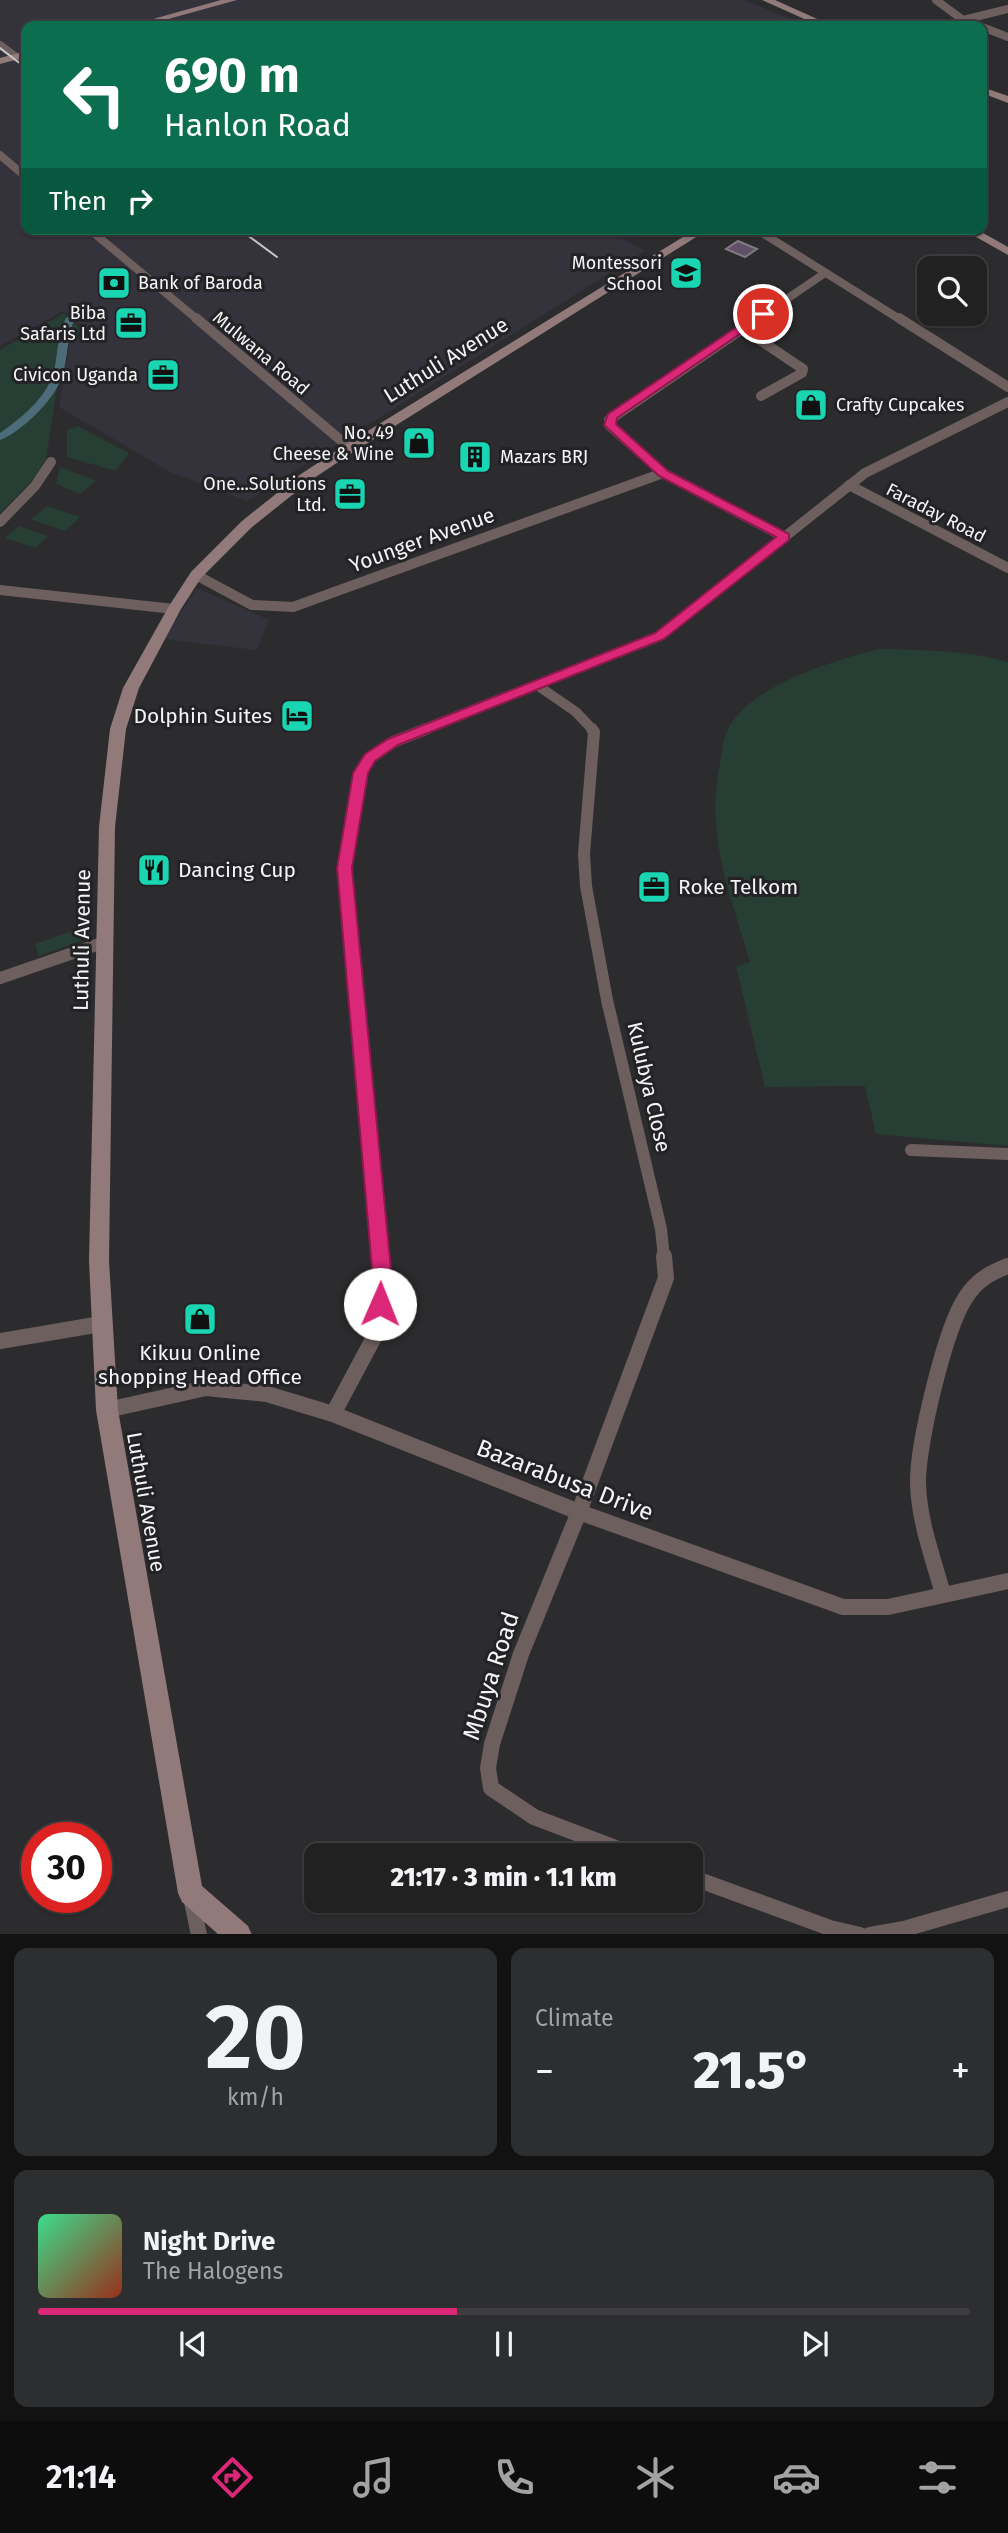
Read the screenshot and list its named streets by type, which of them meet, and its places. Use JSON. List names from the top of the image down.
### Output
{
  "streets": {
    "street": [
      "Mulwana Road",
      "Luthuli Avenue",
      "Faraday Road",
      "Younger Avenue",
      "Kulubya Close",
      "Bazarabusa Drive",
      "Mbuya Road"
    ]
  },
  "crossings": [
    ["Mulwana Road", "Luthuli Avenue"],
    ["Luthuli Avenue", "Younger Avenue"],
    ["Luthuli Avenue", "Bazarabusa Drive"],
    ["Kulubya Close", "Bazarabusa Drive"],
    ["Kulubya Close", "Mbuya Road"],
    ["Bazarabusa Drive", "Mbuya Road"]
  ],
  "places": {
    "school or university": ["Montessori School"],
    "bank": ["Bank of Baroda"],
    "office": [
      "Biba Safaris Ltd",
      "Civicon Uganda",
      "One...Solutions Ltd.",
      "Roke Telkom"
    ],
    "shop": ["Crafty Cupcakes", "No. 49 Cheese & Wine", "Kikuu Online shopping Head Office"],
    "building": ["Mazars BRJ"],
    "hotel": ["Dolphin Suites"],
    "restaurant": ["Dancing Cup"]
  },
  "page": {
    "turn": ["690 m", "Hanlon Road"],
    "then": "Then",
    "limit": "30",
    "trip": "21:17 · 3 min · 1.1 km",
    "tile": [
      ["20", "km/h"],
      "Climate"
    ],
    "heat": ["−", "21.5°", "+"],
    "song": ["Night Drive", "The Halogens"],
    "tabs": "21:14"
  }
}
